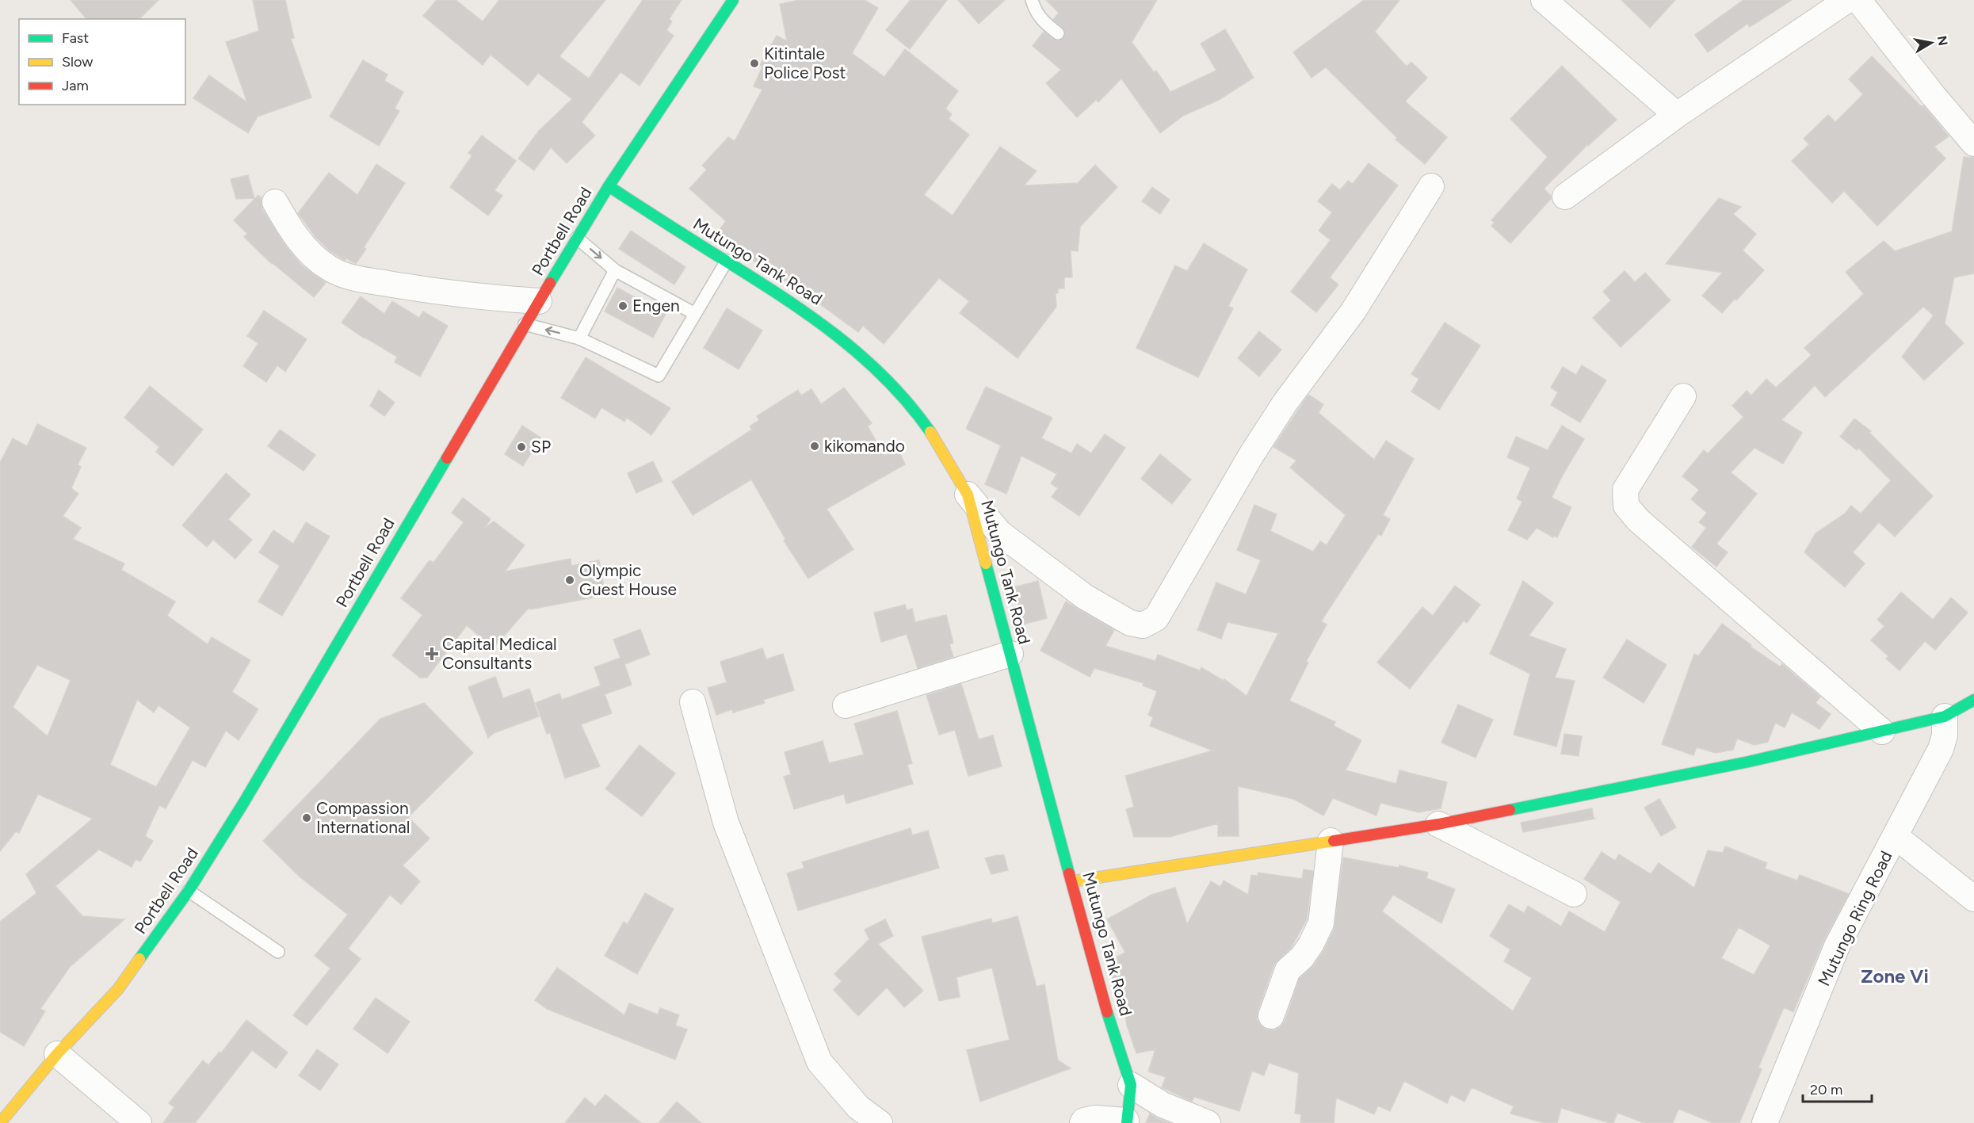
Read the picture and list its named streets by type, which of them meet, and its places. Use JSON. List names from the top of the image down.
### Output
{
  "streets": {
    "street": ["Portbell Road", "Mutungo Tank Road", "Mutungo Ring Road"]
  },
  "crossings": [
    ["Portbell Road", "Mutungo Tank Road"]
  ],
  "districts": ["Zone Vi"],
  "places": {
    "other": [
      "Kitintale Police Post",
      "Engen",
      "kikomando",
      "SP",
      "Olympic Guest House",
      "Compassion International"
    ],
    "health": ["Capital Medical Consultants"]
  },
  "legend": ["Fast", "Slow", "Jam"],
  "scale_bar": "20 m",
  "north": "right"
}
